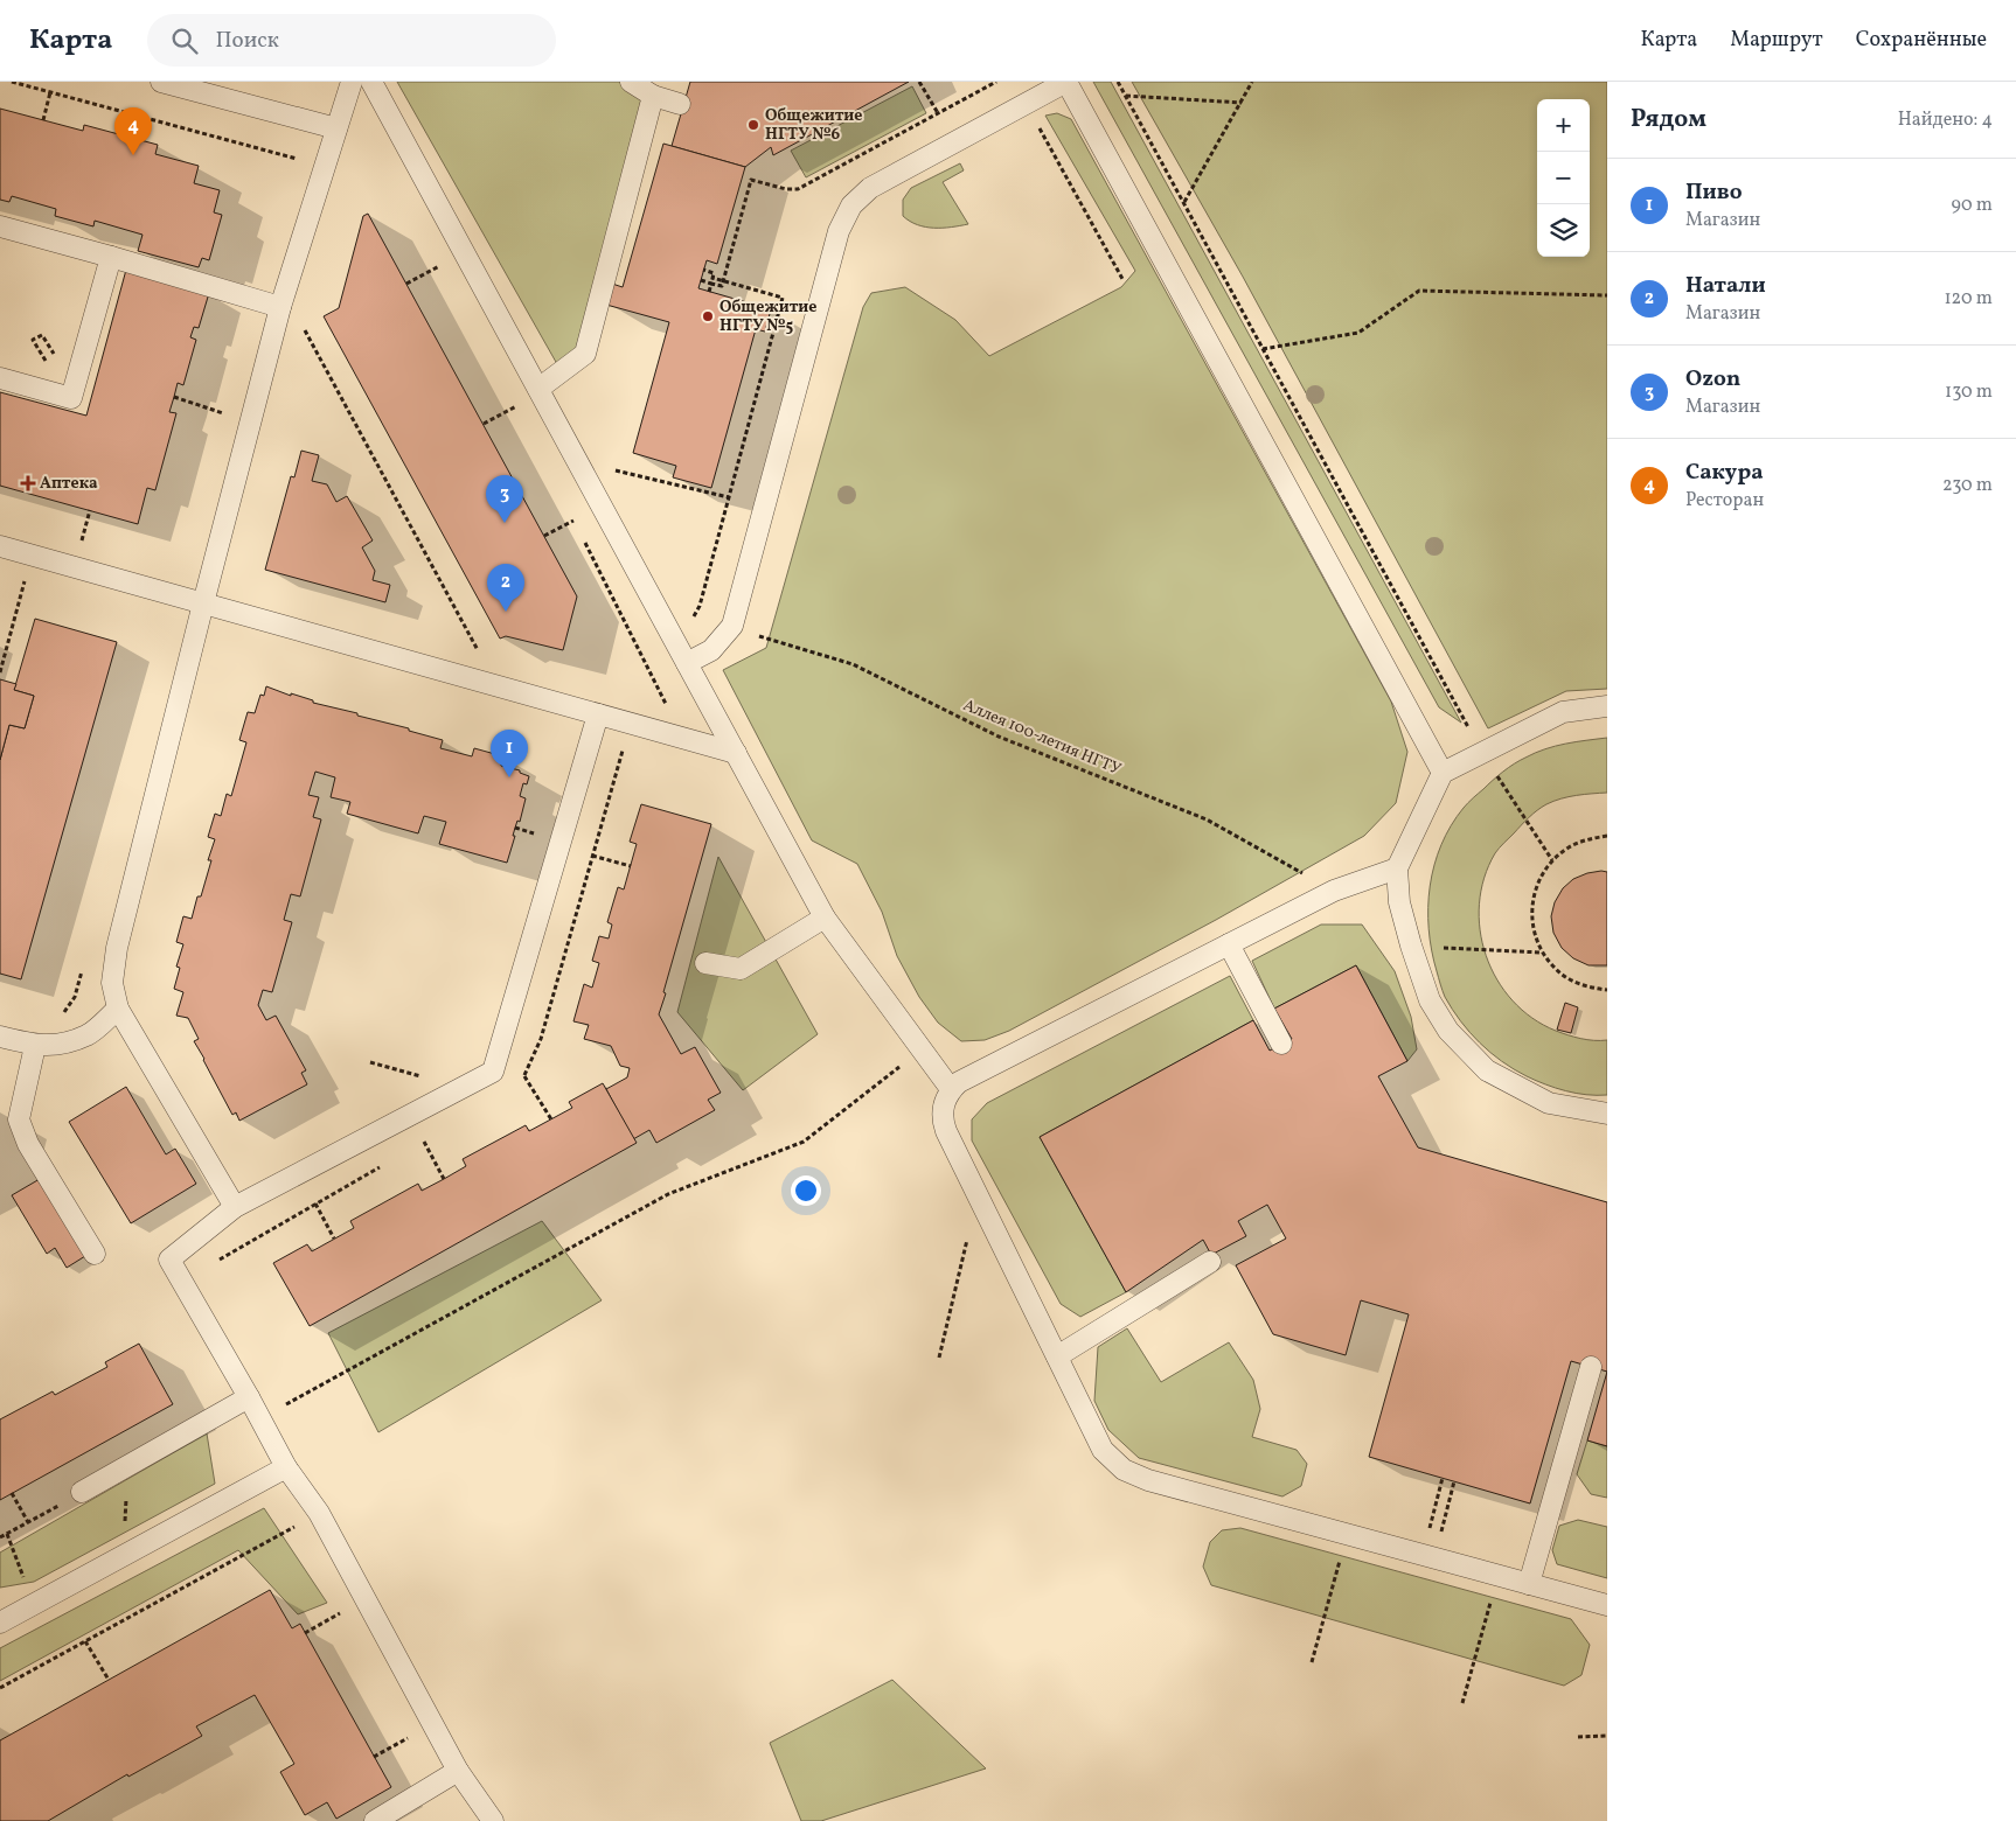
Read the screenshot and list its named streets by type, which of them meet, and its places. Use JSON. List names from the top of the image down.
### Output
{
  "streets": {
    "path": ["Аллея 100-летия НГТУ"]
  },
  "places": {
    "other": ["Общежитие НГТУ №6", "Общежитие НГТУ №5"],
    "health": ["Аптека"]
  },
  "page": {
    "header": "Карта",
    "search": "Поиск",
    "nav": ["Карта", "Маршрут", "Сохранённые"],
    "heading": ["Рядом", "Найдено: 4"],
    "map_buttons": ["+", "−"],
    "pins": [
      "4",
      "3",
      "2",
      "1"
    ],
    "list": [
      {
        "mark": "1",
        "name": "Пиво",
        "note": "Магазин",
        "value": "90 m"
      },
      {
        "mark": "2",
        "name": "Натали",
        "note": "Магазин",
        "value": "120 m"
      },
      {
        "mark": "3",
        "name": "Ozon",
        "note": "Магазин",
        "value": "130 m"
      },
      {
        "mark": "4",
        "name": "Сакура",
        "note": "Ресторан",
        "value": "230 m"
      }
    ]
  }
}
